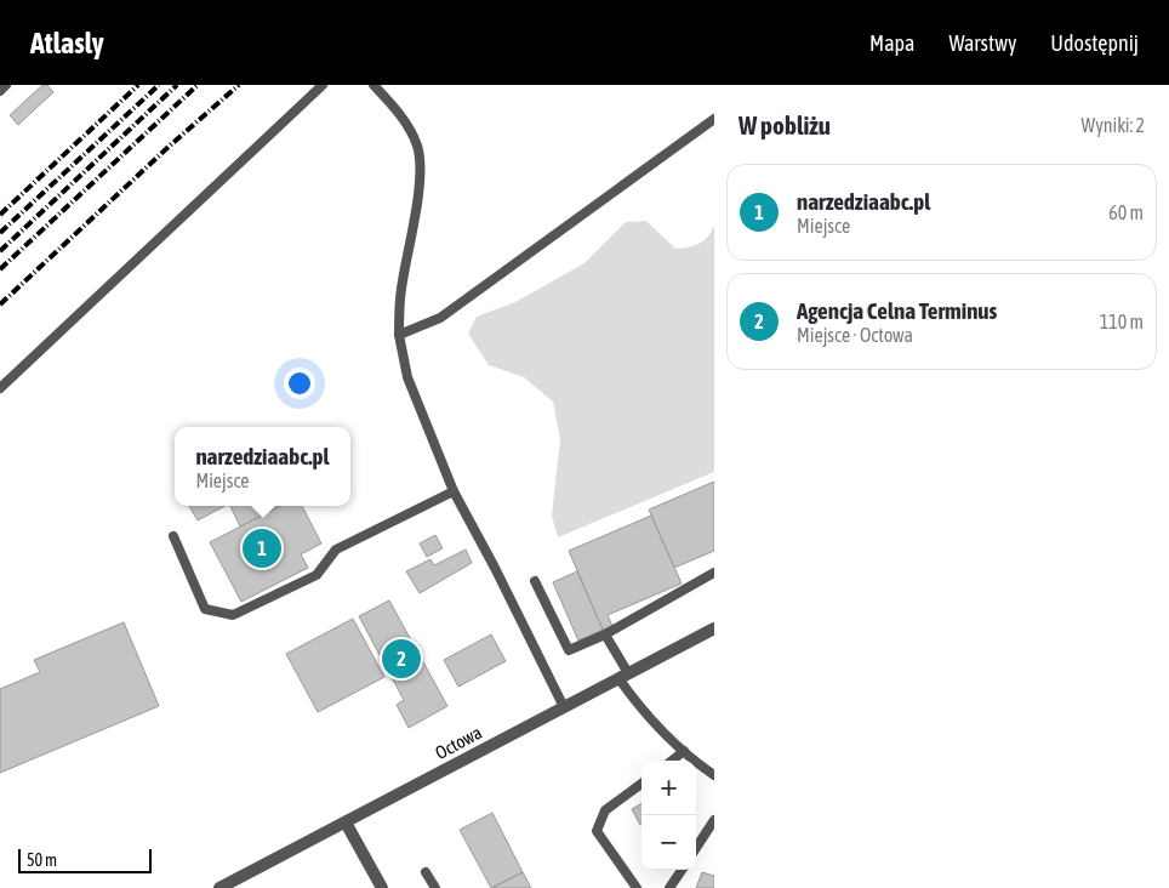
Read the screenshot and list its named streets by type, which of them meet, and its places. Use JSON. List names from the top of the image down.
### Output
{
  "streets": {
    "street": ["Octowa"]
  },
  "scale_bar": "50 m",
  "page": {
    "header": "Atlasly",
    "nav": ["Mapa", "Warstwy", "Udostępnij"],
    "heading": ["W pobliżu", "Wyniki: 2"],
    "list": [
      {
        "mark": "1",
        "name": "narzedziaabc.pl",
        "note": "Miejsce",
        "value": "60 m"
      },
      {
        "mark": "2",
        "name": "Agencja Celna Terminus",
        "note": "Miejsce · Octowa",
        "value": "110 m"
      }
    ],
    "popup": ["narzedziaabc.pl", "Miejsce"],
    "pins": ["1", "2"],
    "map_buttons": ["+", "−"],
    "scale": "50 m"
  }
}
